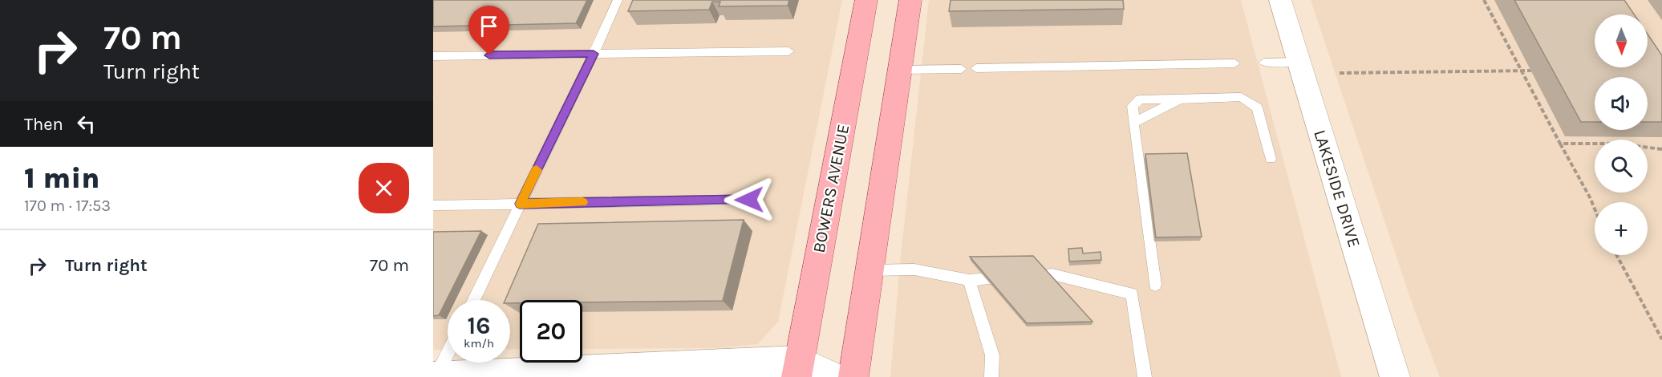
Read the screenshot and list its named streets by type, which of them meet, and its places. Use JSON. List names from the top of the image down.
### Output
{
  "streets": {
    "main road": ["BOWERS AVENUE"],
    "street": ["LAKESIDE DRIVE"]
  },
  "north": "bottom",
  "page": {
    "turn": ["70 m", "Turn right"],
    "map_buttons": "+",
    "then": "Then",
    "heading": ["1 min", "170 m · 17:53"],
    "list": [
      {
        "name": "Turn right",
        "value": "70 m"
      }
    ],
    "speed": "16 km/h",
    "limit": "20"
  }
}
